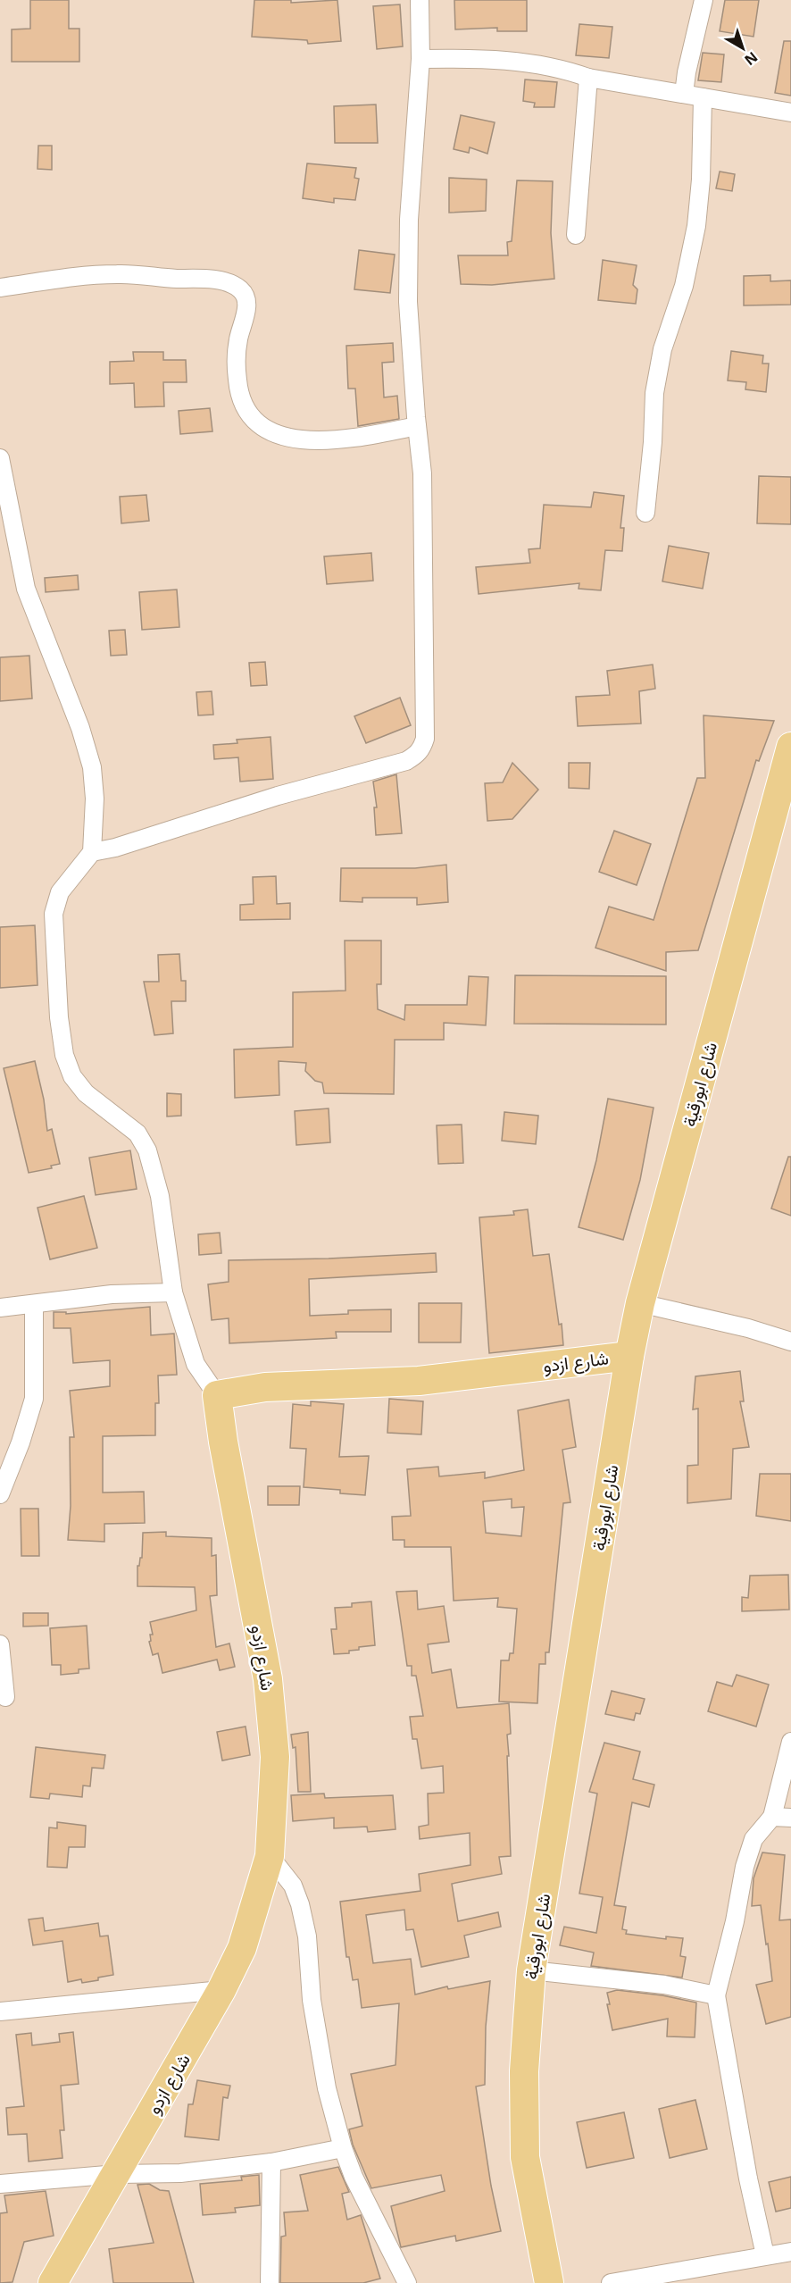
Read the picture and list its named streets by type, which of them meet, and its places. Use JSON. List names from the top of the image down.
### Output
{
  "streets": {
    "main road": ["شارع ابورقية", "شارع ازدو"]
  },
  "crossings": [
    ["شارع ابورقية", "شارع ازدو"]
  ],
  "north": "bottom right"
}
